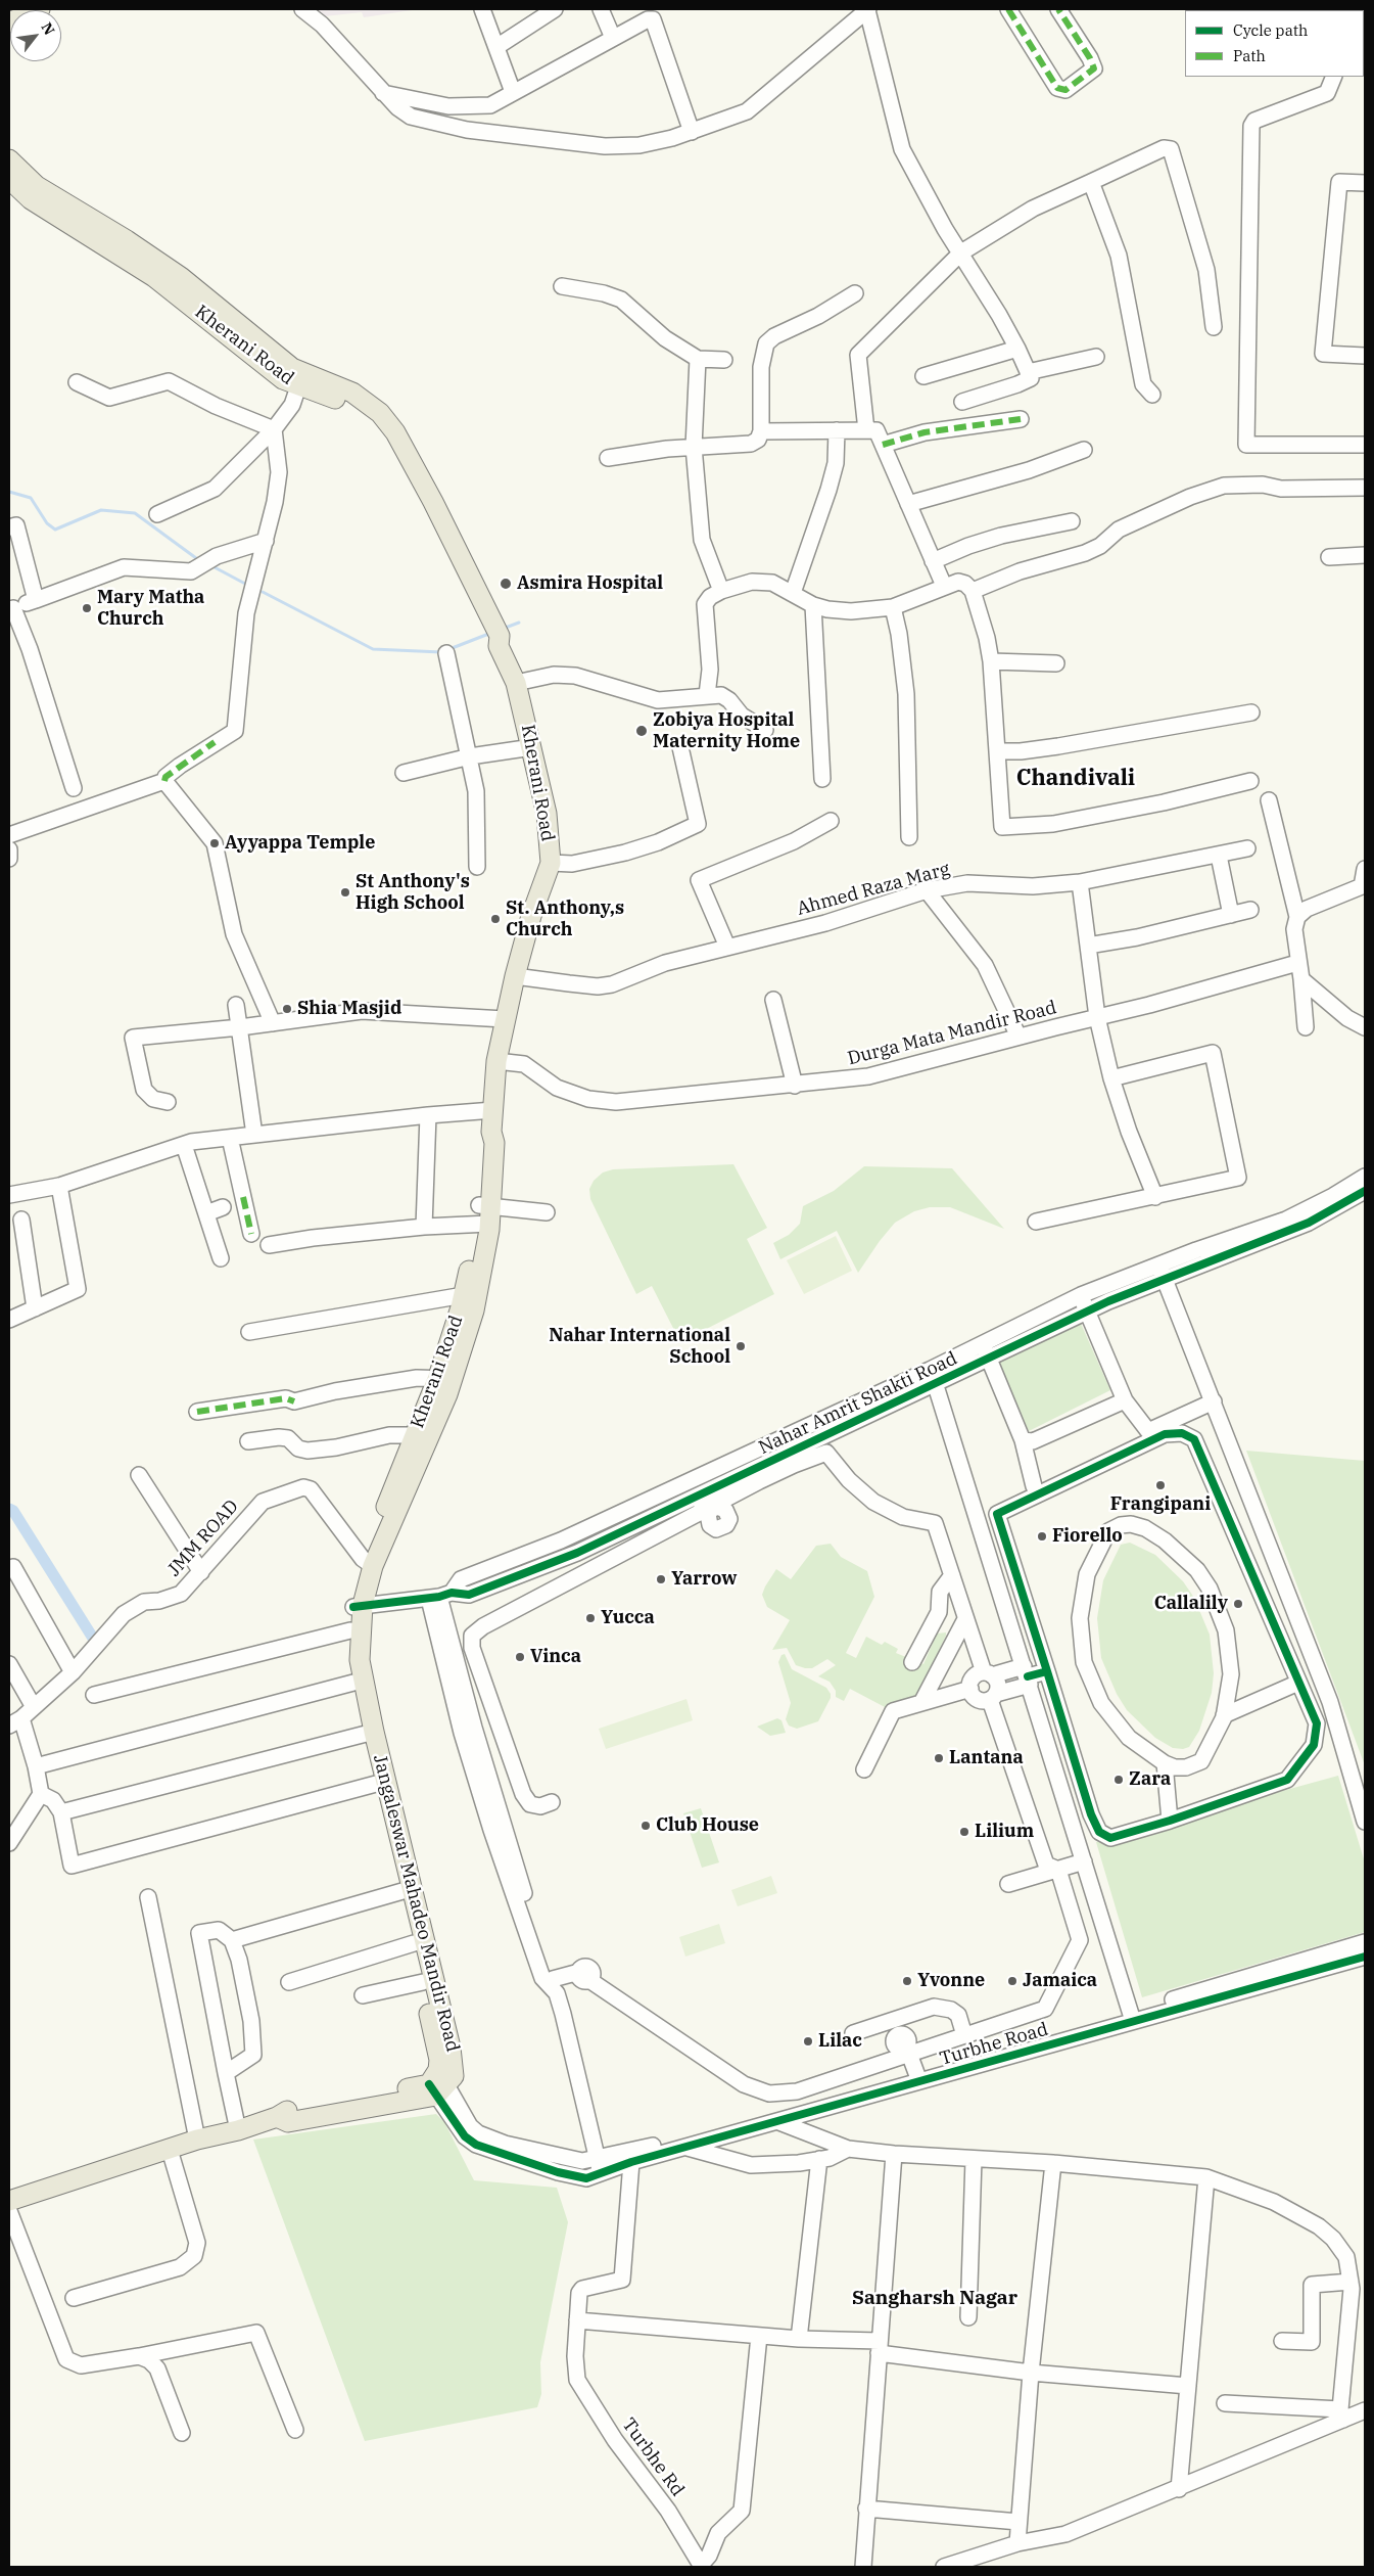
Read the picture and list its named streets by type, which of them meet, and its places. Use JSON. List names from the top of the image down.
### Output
{
  "streets": {
    "main road": ["Kherani Road", "Jangaleswar Mahadeo Mandir Road"],
    "street": [
      "Ahmed Raza Marg",
      "Durga Mata Mandir Road",
      "Nahar Amrit Shakti Road",
      "JMM ROAD",
      "Turbhe Rd"
    ],
    "cycle path": ["Turbhe Road"]
  },
  "crossings": [
    ["Kherani Road", "Ahmed Raza Marg"],
    ["Kherani Road", "Durga Mata Mandir Road"],
    ["Kherani Road", "Nahar Amrit Shakti Road"],
    ["Kherani Road", "JMM ROAD"],
    ["Kherani Road", "Jangaleswar Mahadeo Mandir Road"],
    ["Nahar Amrit Shakti Road", "Jangaleswar Mahadeo Mandir Road"]
  ],
  "districts": ["Chandivali", "Sangharsh Nagar"],
  "places": [
    "Asmira Hospital",
    "Mary Matha Church",
    "Zobiya Hospital Maternity Home",
    "Ayyappa Temple",
    "St Anthony's High School",
    "St. Anthony,s Church",
    "Shia Masjid",
    "Nahar International School",
    "Frangipani",
    "Fiorello",
    "Yarrow",
    "Callalily",
    "Yucca",
    "Vinca",
    "Lantana",
    "Zara",
    "Club House",
    "Lilium",
    "Yvonne",
    "Jamaica",
    "Lilac"
  ],
  "legend": ["Cycle path", "Path"],
  "north": "top right"
}
